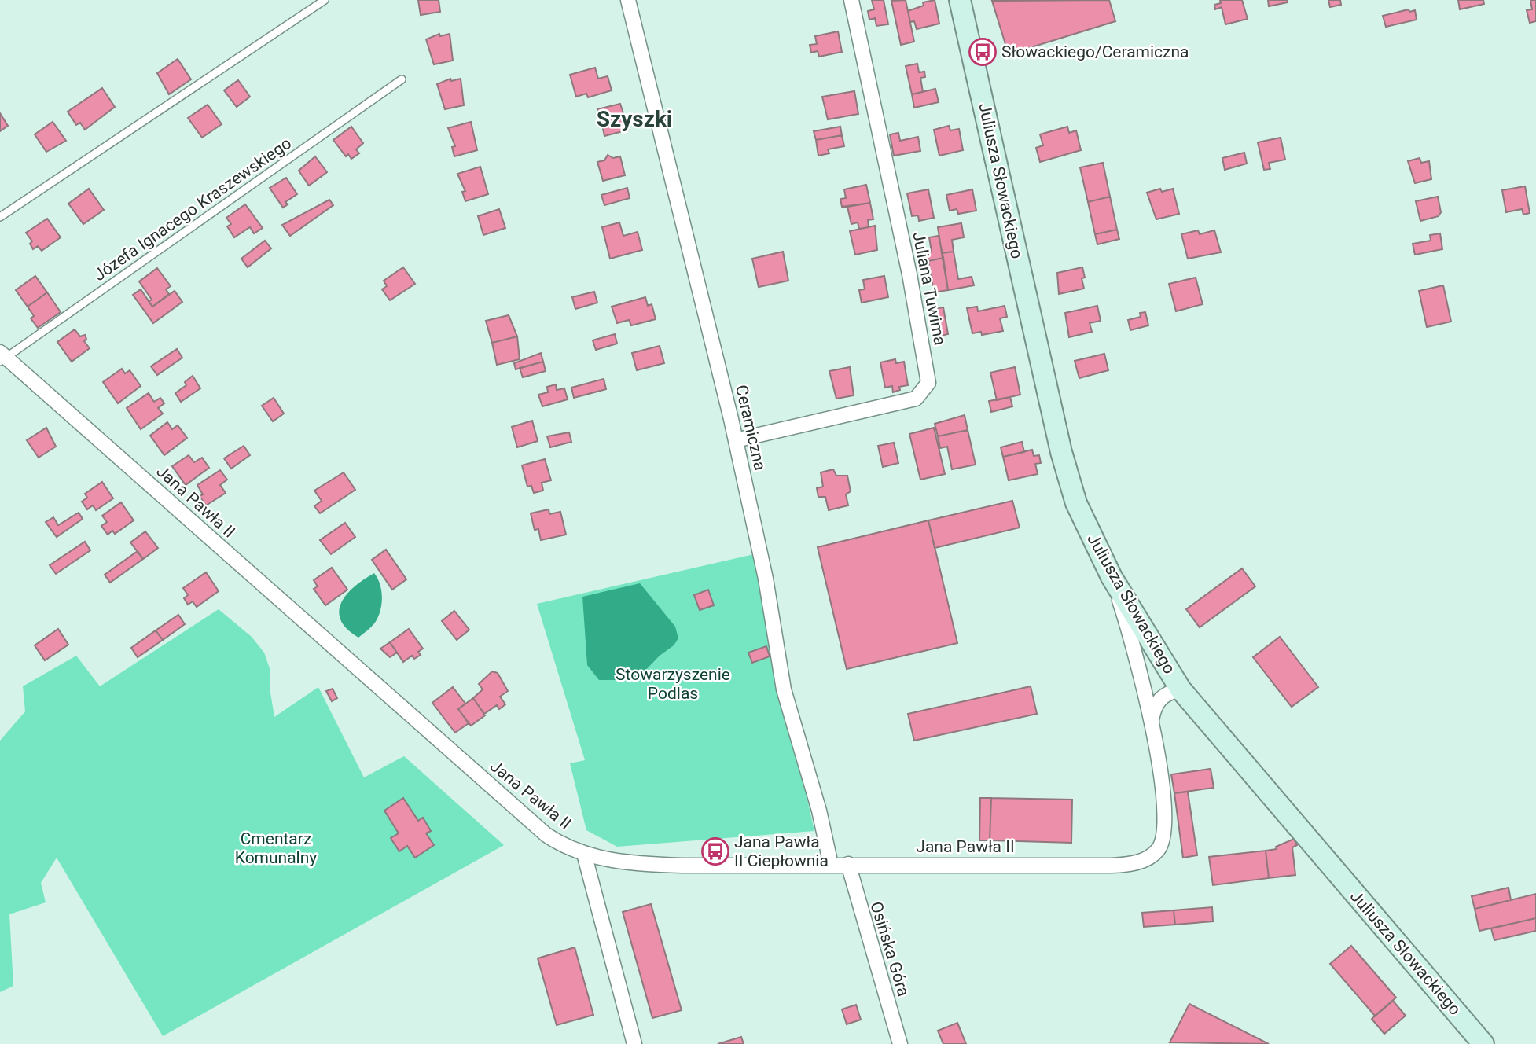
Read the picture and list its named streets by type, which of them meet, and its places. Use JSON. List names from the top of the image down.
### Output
{
  "streets": {
    "street": [
      "Juliusza Słowackiego",
      "Juliana Tuwima",
      "Ceramiczna",
      "Jana Pawła II",
      "Osińska Góra"
    ],
    "lane": ["Józefa Ignacego Kraszewskiego"]
  },
  "crossings": [
    ["Juliusza Słowackiego", "Jana Pawła II"],
    ["Józefa Ignacego Kraszewskiego", "Jana Pawła II"],
    ["Juliana Tuwima", "Ceramiczna"],
    ["Ceramiczna", "Jana Pawła II"],
    ["Jana Pawła II", "Osińska Góra"]
  ],
  "districts": ["Szyszki"],
  "parks": ["Stowarzyszenie Podlas", "Cmentarz Komunalny"],
  "places": {
    "bus stop": ["Słowackiego/Ceramiczna", "Jana Pawła II Ciepłownia"]
  }
}
